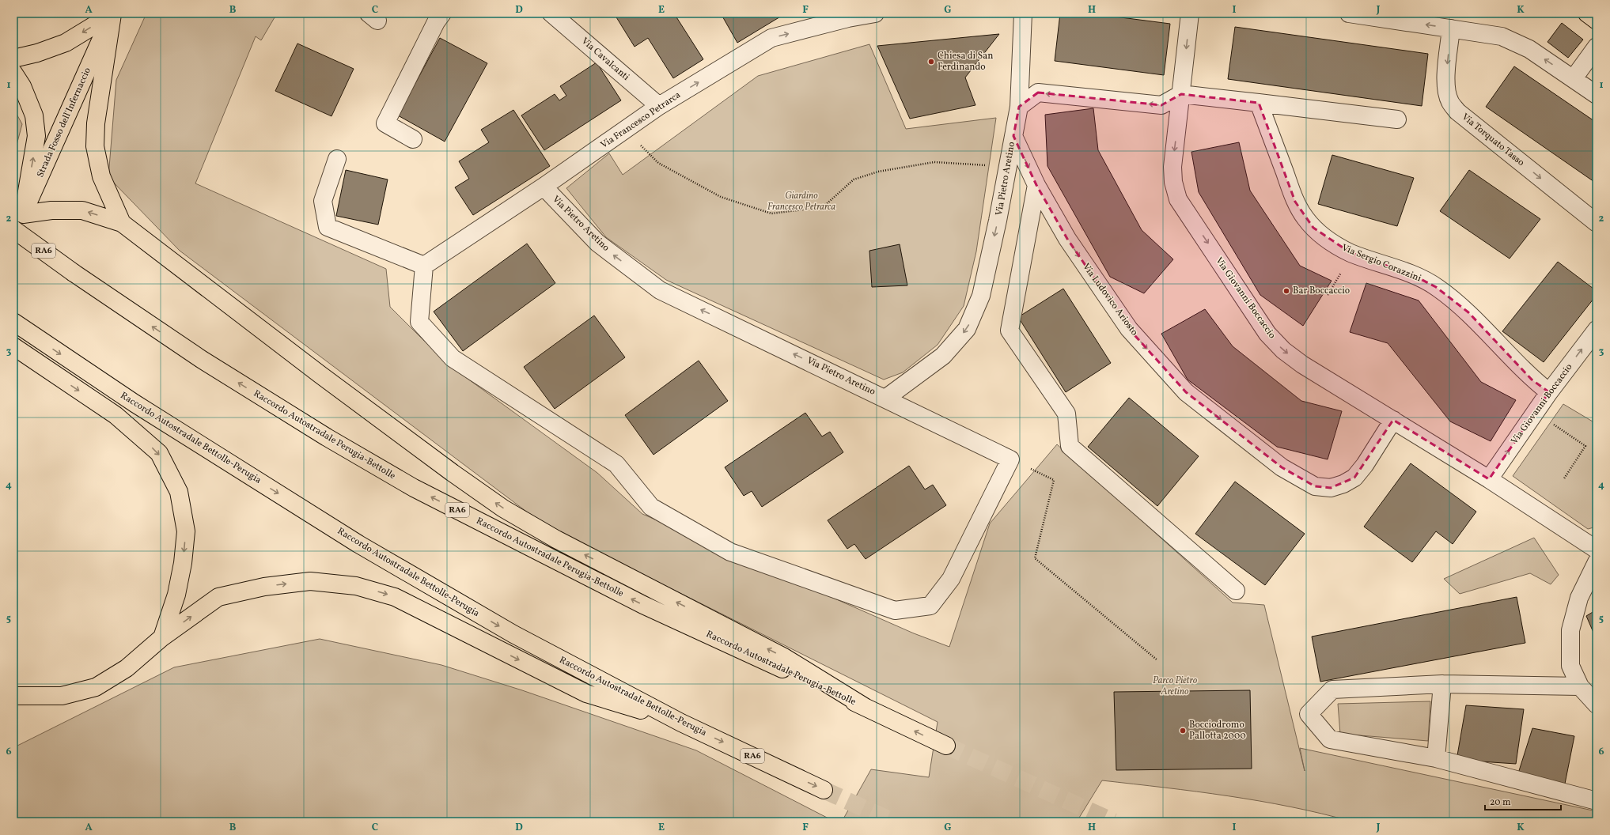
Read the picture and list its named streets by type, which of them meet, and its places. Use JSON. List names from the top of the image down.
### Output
{
  "streets": {
    "main road": [
      "Strada Fosso dell'Infernaccio",
      "RA6",
      "Raccordo Autostradale Perugia-Bettolle",
      "Raccordo Autostradale Bettolle-Perugia"
    ],
    "street": [
      "Via Cavalcanti",
      "Via Francesco Petrarca",
      "Via Torquato Tasso",
      "Via Pietro Aretino",
      "Via Sergio Corazzini",
      "Via Giovanni Boccaccio",
      "Via Ludovico Ariosto"
    ]
  },
  "crossings": [
    ["Via Cavalcanti", "Via Francesco Petrarca"],
    ["Via Francesco Petrarca", "Via Pietro Aretino"],
    ["Strada Fosso dell'Infernaccio", "Raccordo Autostradale Perugia-Bettolle"],
    ["Via Pietro Aretino", "Via Ludovico Ariosto"],
    ["Via Sergio Corazzini", "Via Giovanni Boccaccio"],
    ["Via Giovanni Boccaccio", "Via Ludovico Ariosto"]
  ],
  "one_way": ["Via Francesco Petrarca", "Via Torquato Tasso", "Via Ludovico Ariosto"],
  "parks": ["Giardino Francesco Petrarca", "Parco Pietro Aretino"],
  "places": ["Chiesa di San Ferdinando", "Bar Boccaccio", "Bocciodromo Pallotta 2000"],
  "scale_bar": "20 m",
  "grid": {
    "columns": [
      "A",
      "B",
      "C",
      "D",
      "E",
      "F",
      "G",
      "H",
      "I",
      "J",
      "K"
    ],
    "rows": [
      "1",
      "2",
      "3",
      "4",
      "5",
      "6"
    ]
  }
}
